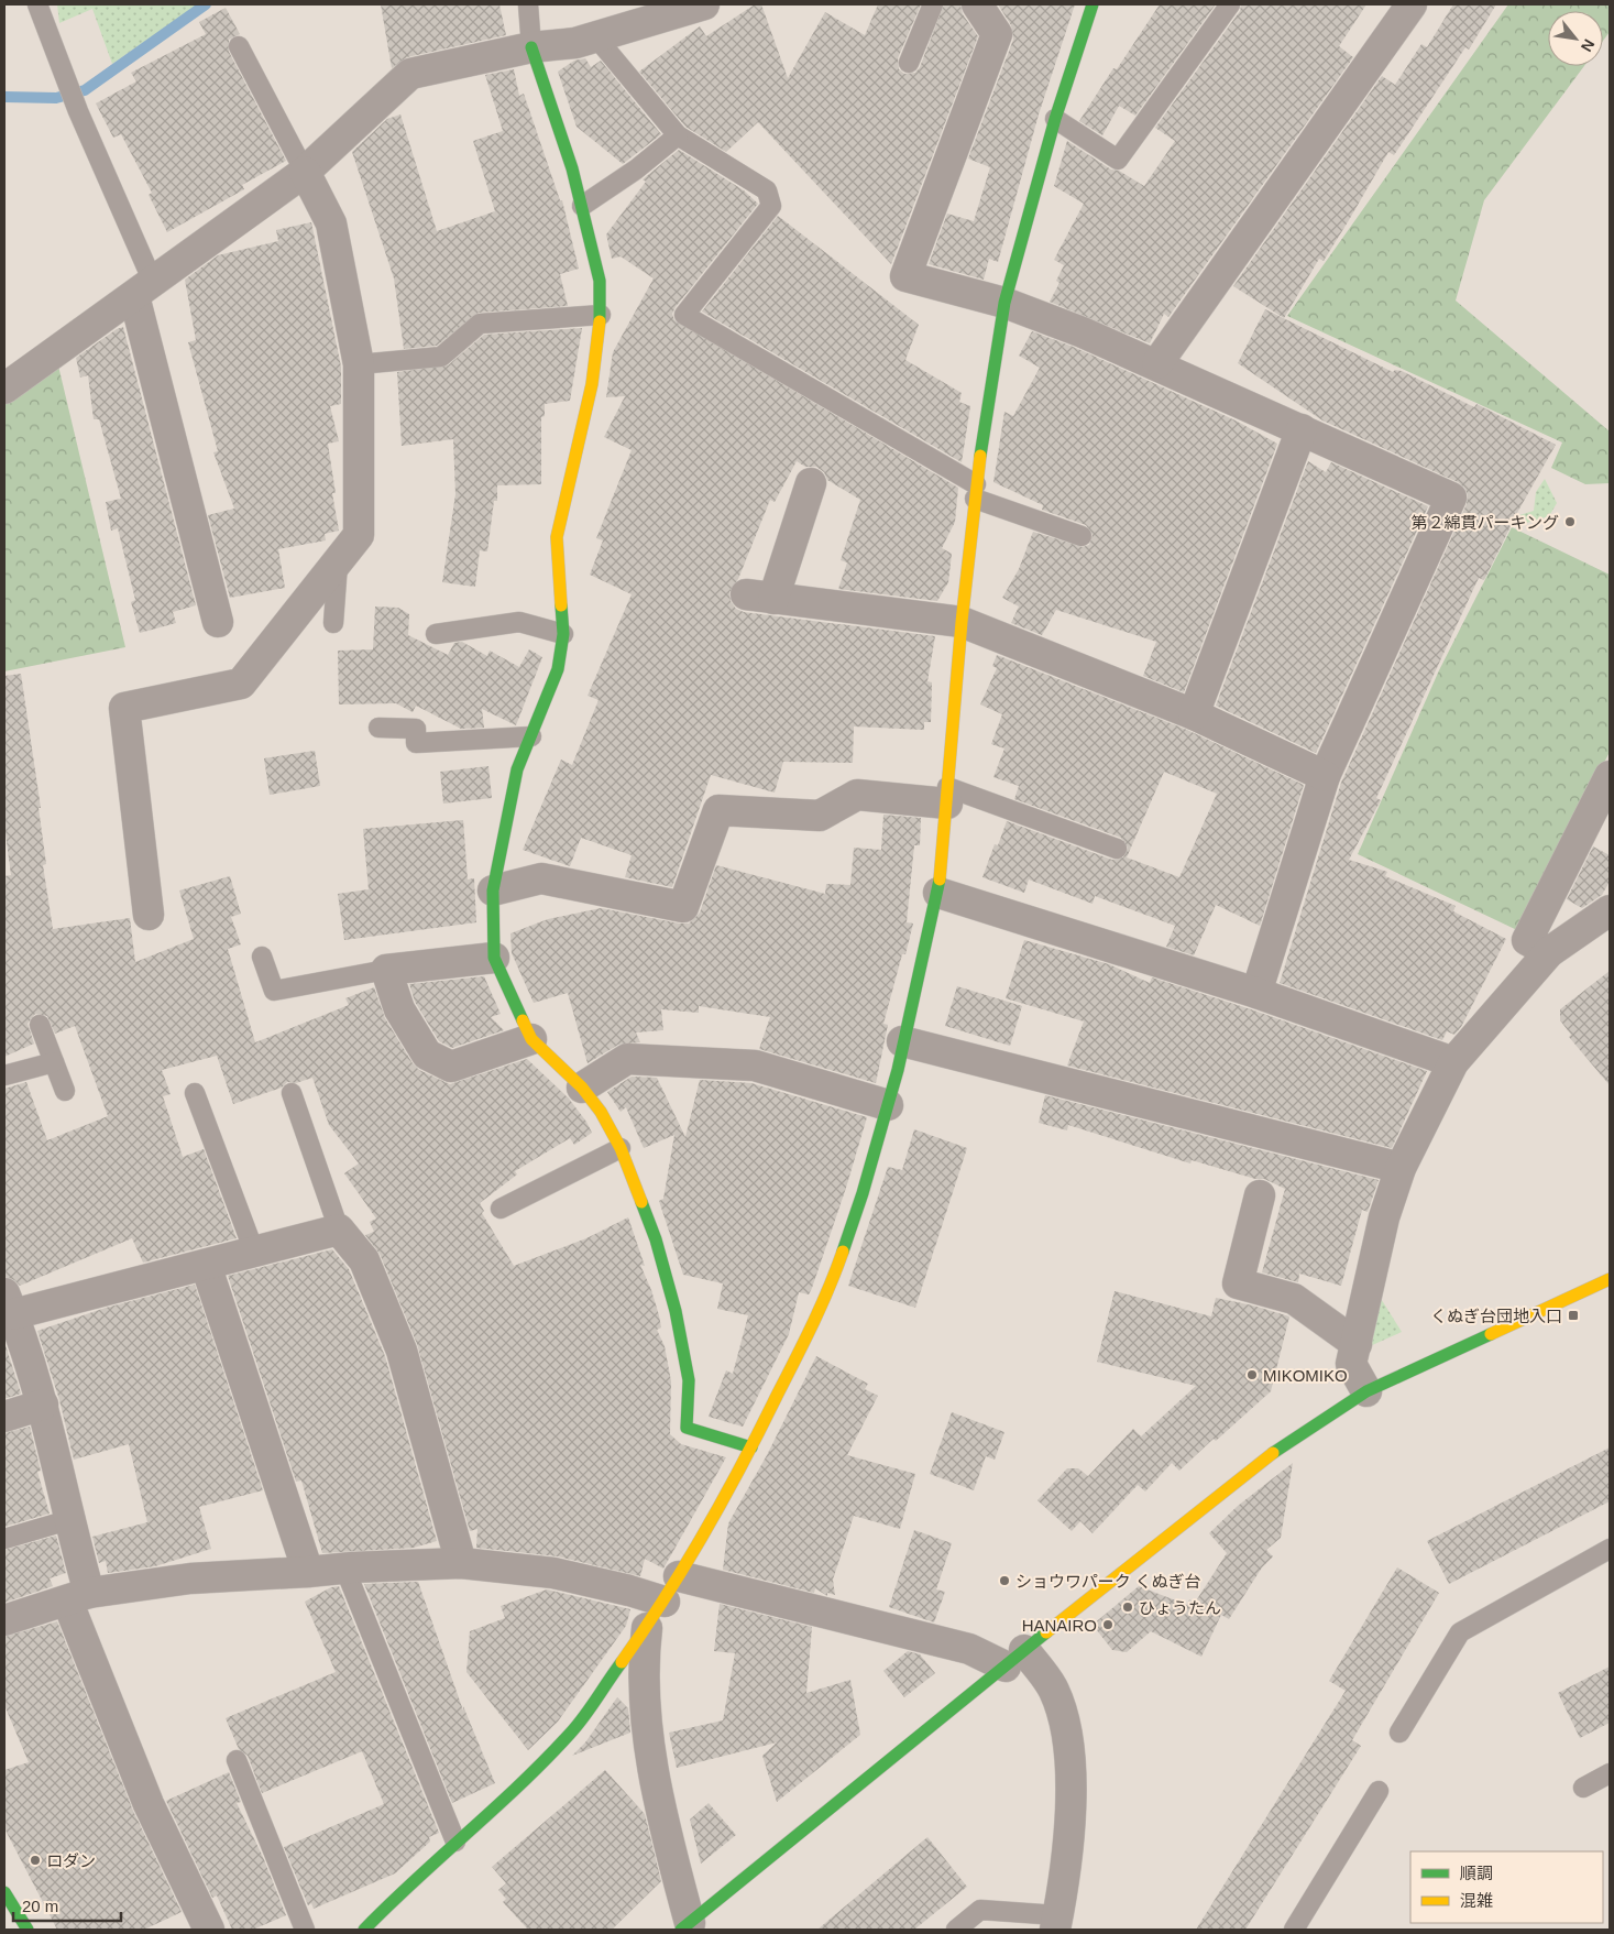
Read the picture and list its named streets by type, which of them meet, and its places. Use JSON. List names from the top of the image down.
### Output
{
  "places": {
    "other": [
      "第２綿貫パーキング",
      "MIKOMIKO",
      "ショウワパーク くぬぎ台",
      "ひょうたん",
      "HANAIRO",
      "ロダン"
    ],
    "transit": ["くぬぎ台団地入口"]
  },
  "legend": ["順調", "混雑"],
  "scale_bar": "20 m",
  "north": "bottom right"
}
